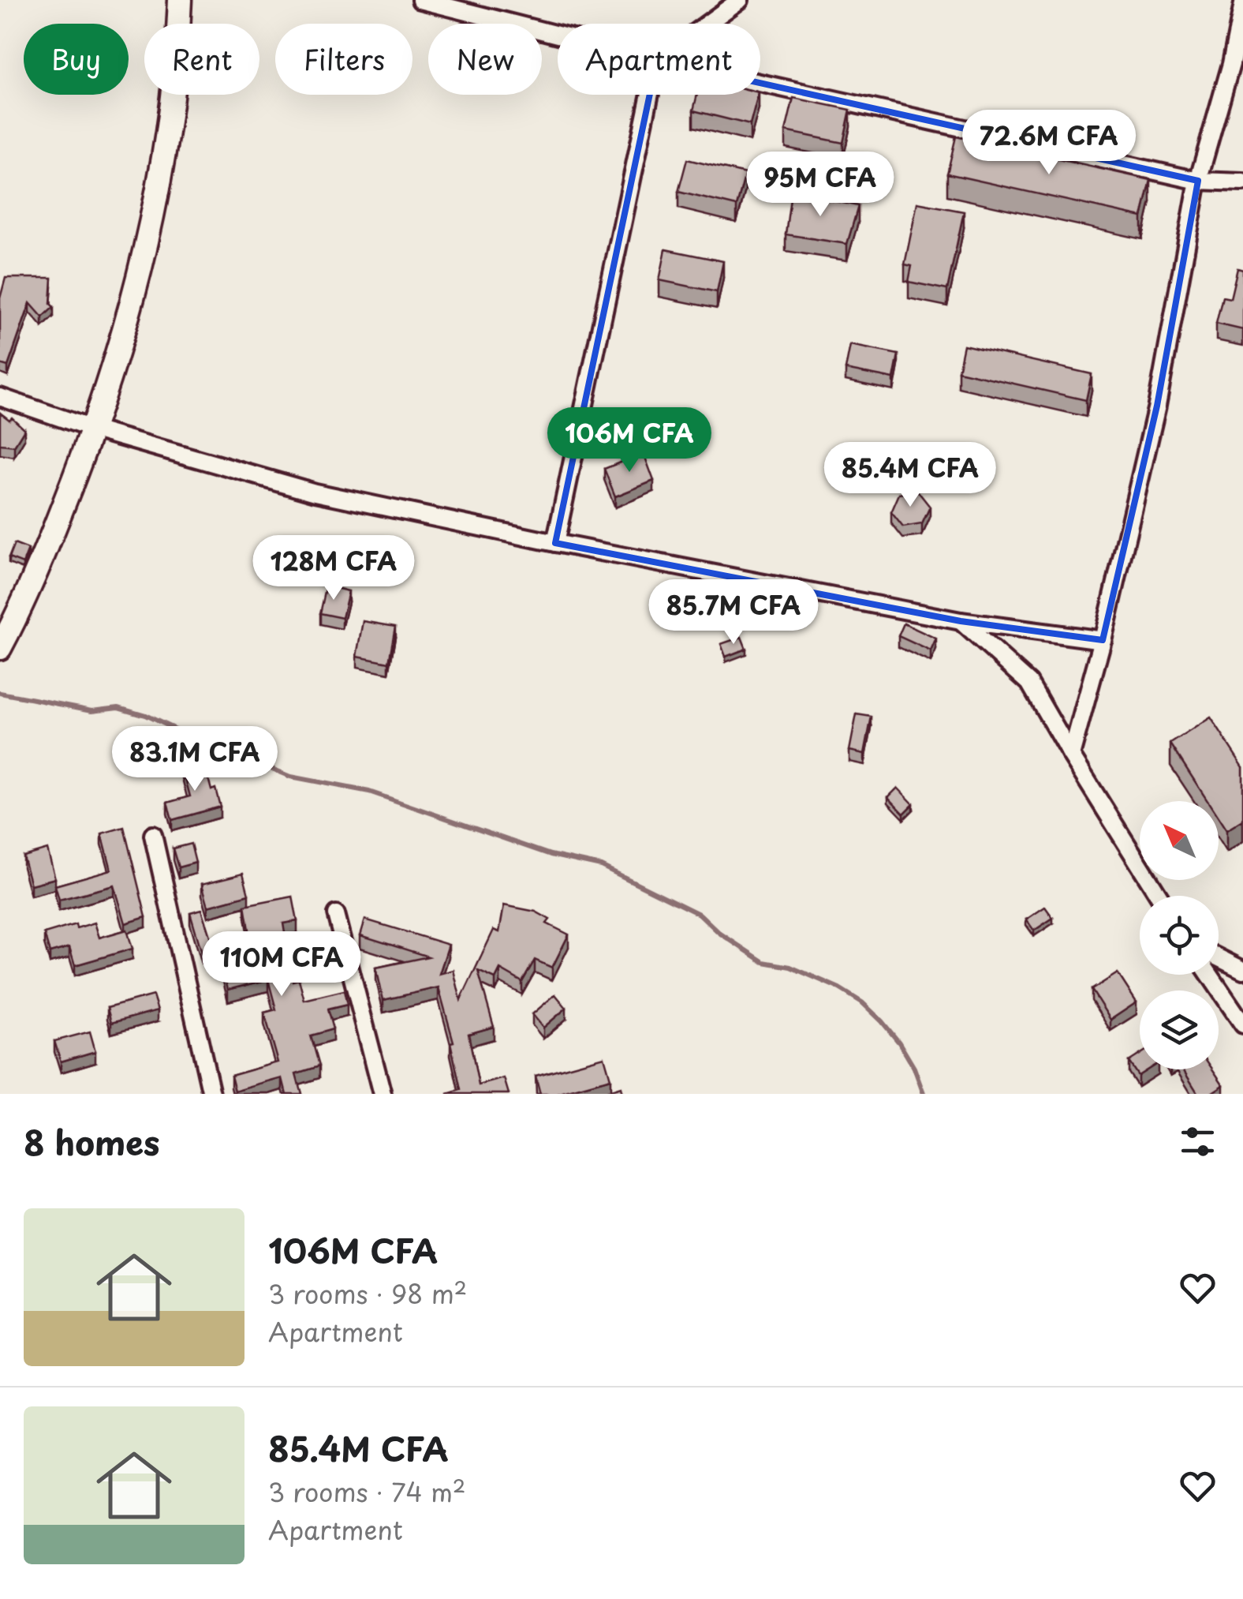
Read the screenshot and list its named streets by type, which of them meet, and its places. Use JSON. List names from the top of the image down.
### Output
{
  "north": "top left",
  "page": {
    "chip": [
      "Buy",
      "Rent",
      "Filters",
      "New",
      "Apartment"
    ],
    "price": [
      "72.6M CFA",
      "95M CFA",
      "106M CFA",
      "85.4M CFA",
      "128M CFA",
      "85.7M CFA",
      "83.1M CFA",
      "110M CFA"
    ],
    "heading": "8 homes",
    "list": [
      {
        "name": "106M CFA",
        "note": "3 rooms · 98 m² · Apartment"
      },
      {
        "name": "85.4M CFA",
        "note": "3 rooms · 74 m² · Apartment"
      }
    ]
  }
}
